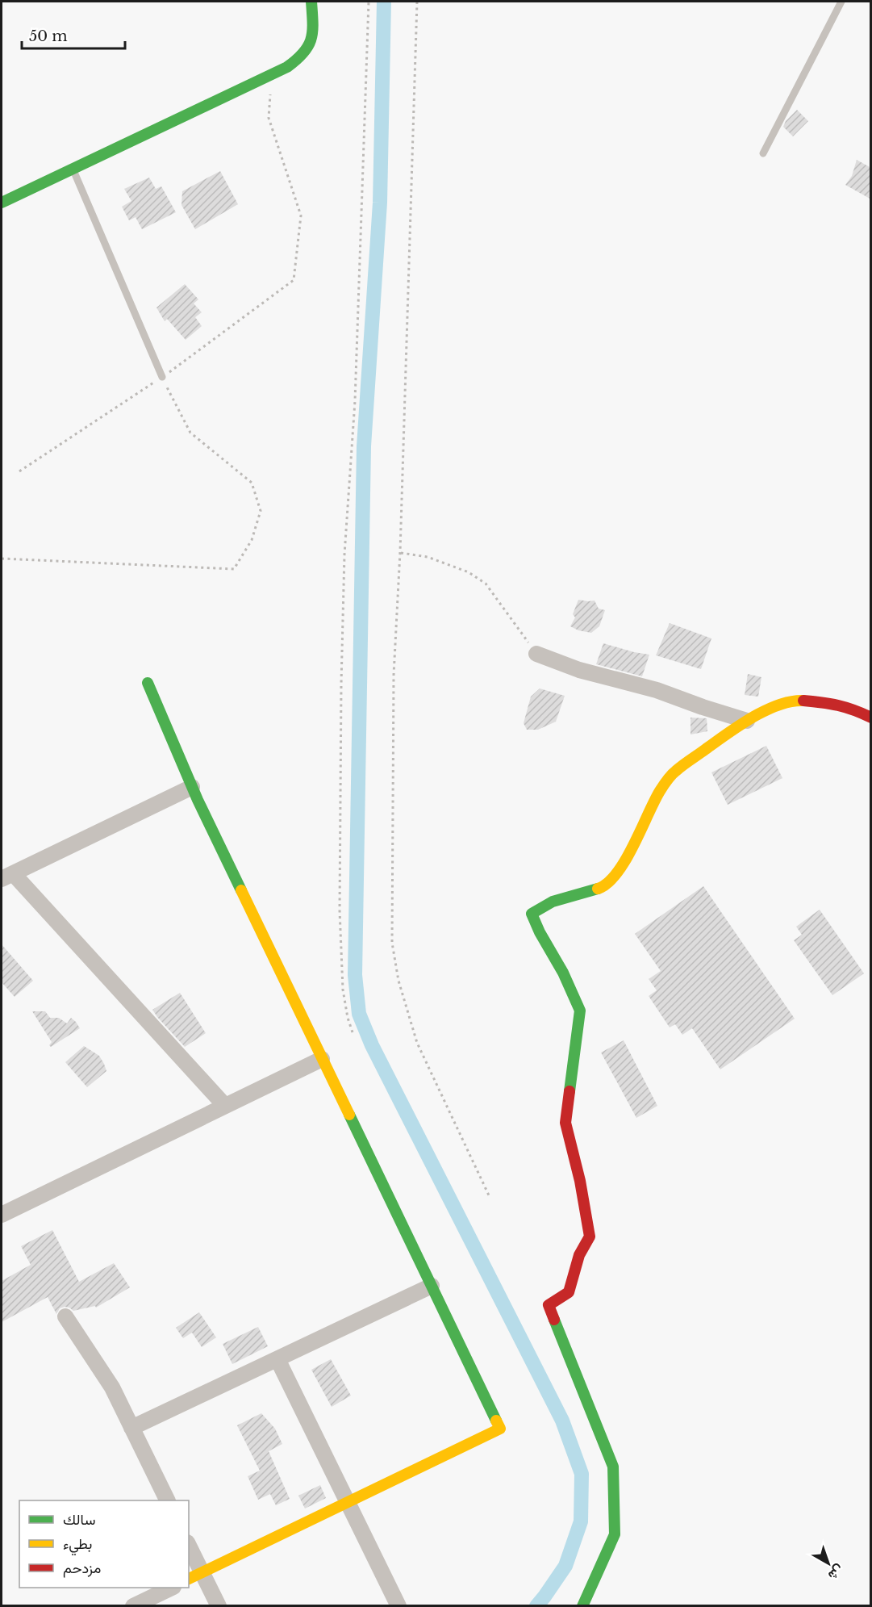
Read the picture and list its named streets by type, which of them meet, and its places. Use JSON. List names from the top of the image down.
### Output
{
  "legend": ["سالك", "بطيء", "مزدحم"],
  "scale_bar": "50 m",
  "north": "bottom right"
}
